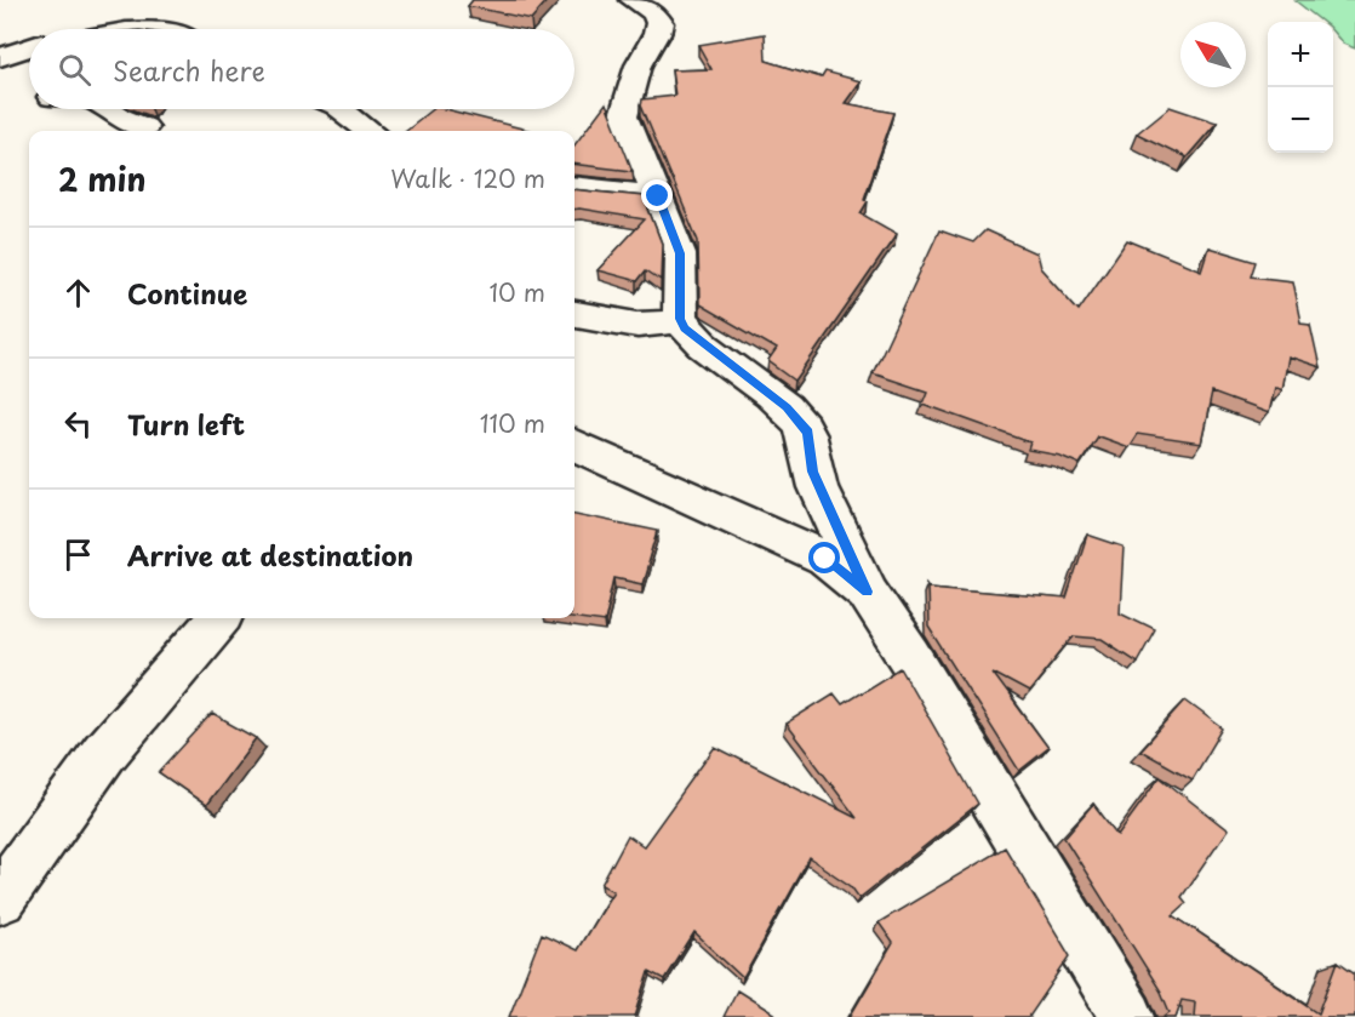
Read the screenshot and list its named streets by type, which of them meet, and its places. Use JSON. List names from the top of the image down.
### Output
{
  "north": "top left",
  "page": {
    "map_buttons": ["+", "−"],
    "search": "Search here",
    "heading": ["2 min", "Walk · 120 m"],
    "list": [
      ["Continue", "10 m"],
      ["Turn left", "110 m"],
      "Arrive at destination"
    ]
  }
}
